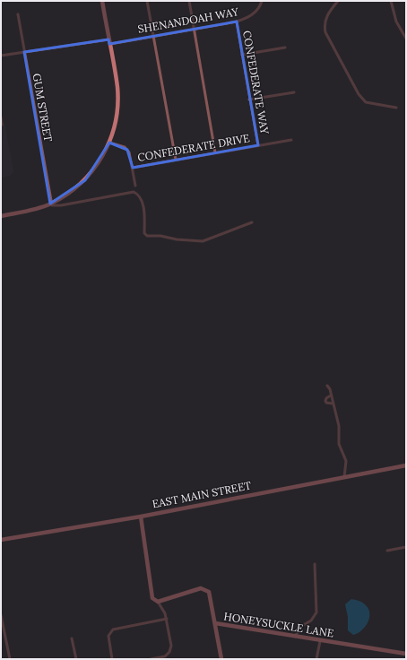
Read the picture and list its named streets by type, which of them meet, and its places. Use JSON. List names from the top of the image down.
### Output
{
  "streets": {
    "street": [
      "SHENANDOAH WAY",
      "CONFEDERATE WAY",
      "GUM STREET",
      "CONFEDERATE DRIVE",
      "EAST MAIN STREET",
      "HONEYSUCKLE LANE"
    ]
  },
  "crossings": [
    ["SHENANDOAH WAY", "CONFEDERATE WAY"],
    ["SHENANDOAH WAY", "GUM STREET"],
    ["CONFEDERATE WAY", "CONFEDERATE DRIVE"]
  ]
}
